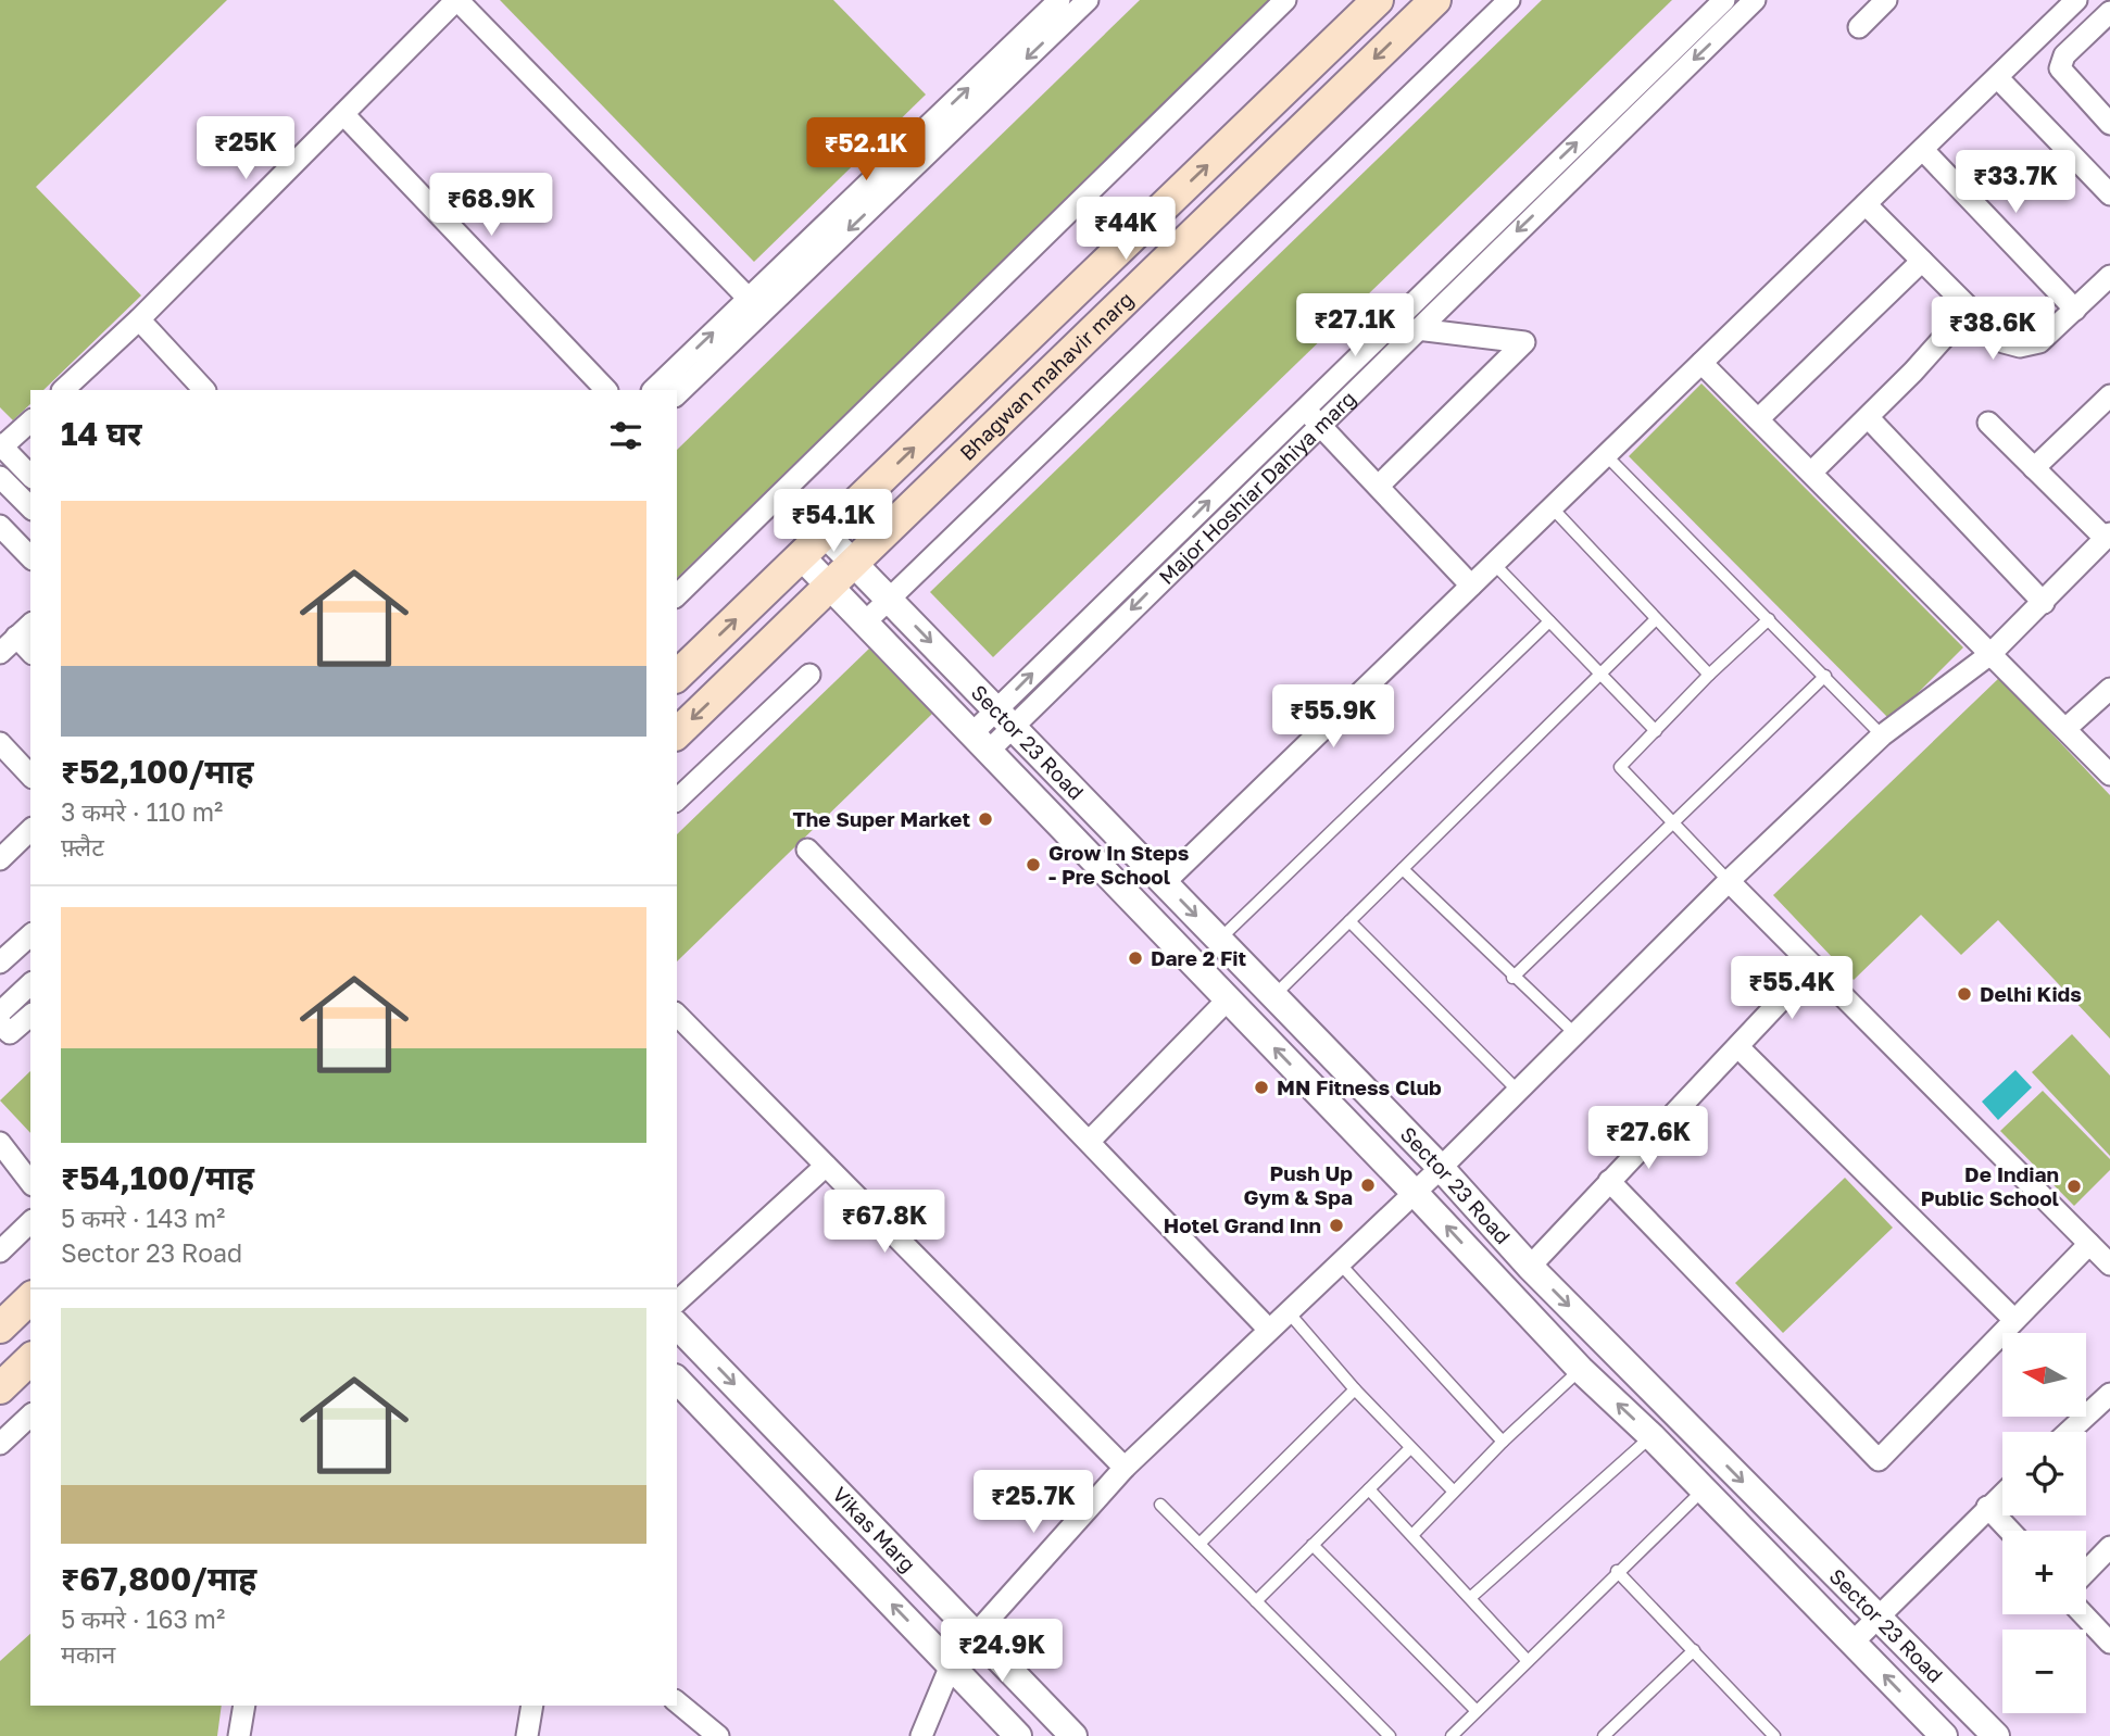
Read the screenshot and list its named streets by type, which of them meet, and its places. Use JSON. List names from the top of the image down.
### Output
{
  "streets": {
    "main road": ["Bhagwan mahavir marg"],
    "street": ["Major Hoshiar Dahiya marg", "Sector 23 Road", "Vikas Marg"]
  },
  "crossings": [
    ["Bhagwan mahavir marg", "Sector 23 Road"],
    ["Major Hoshiar Dahiya marg", "Sector 23 Road"]
  ],
  "places": [
    "The Super Market",
    "Grow In Steps - Pre School",
    "Dare 2 Fit",
    "Delhi Kids",
    "MN Fitness Club",
    "Push Up Gym & Spa",
    "De Indian Public School",
    "Hotel Grand Inn"
  ],
  "north": "left",
  "page": {
    "price": [
      "₹25K",
      "₹52.1K",
      "₹33.7K",
      "₹68.9K",
      "₹44K",
      "₹27.1K",
      "₹38.6K",
      "₹54.1K",
      "₹55.9K",
      "₹55.4K",
      "₹27.6K",
      "₹67.8K",
      "₹25.7K",
      "₹24.9K"
    ],
    "heading": "14 घर",
    "list": [
      {
        "name": "₹52,100/माह",
        "note": "3 कमरे · 110 m² · फ़्लैट"
      },
      {
        "name": "₹54,100/माह",
        "note": "5 कमरे · 143 m² · Sector 23 Road"
      },
      {
        "name": "₹67,800/माह",
        "note": "5 कमरे · 163 m² · मकान"
      }
    ],
    "map_buttons": ["+", "−"]
  }
}
